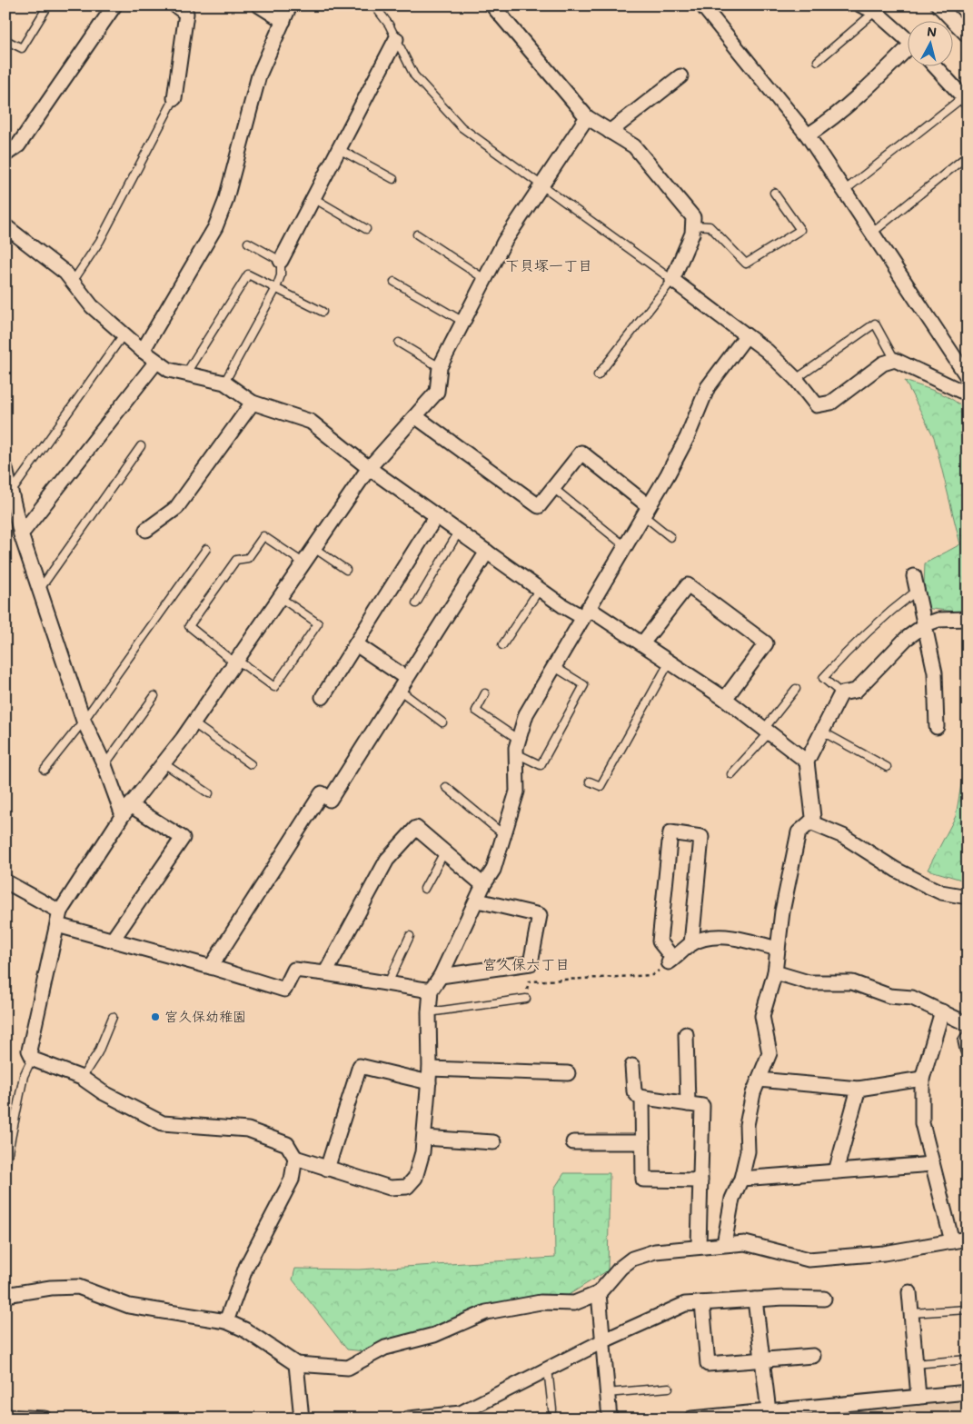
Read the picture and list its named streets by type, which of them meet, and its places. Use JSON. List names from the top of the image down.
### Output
{
  "districts": ["下貝塚一丁目", "宮久保六丁目"],
  "places": ["宮久保幼稚園"],
  "north": "top"
}
